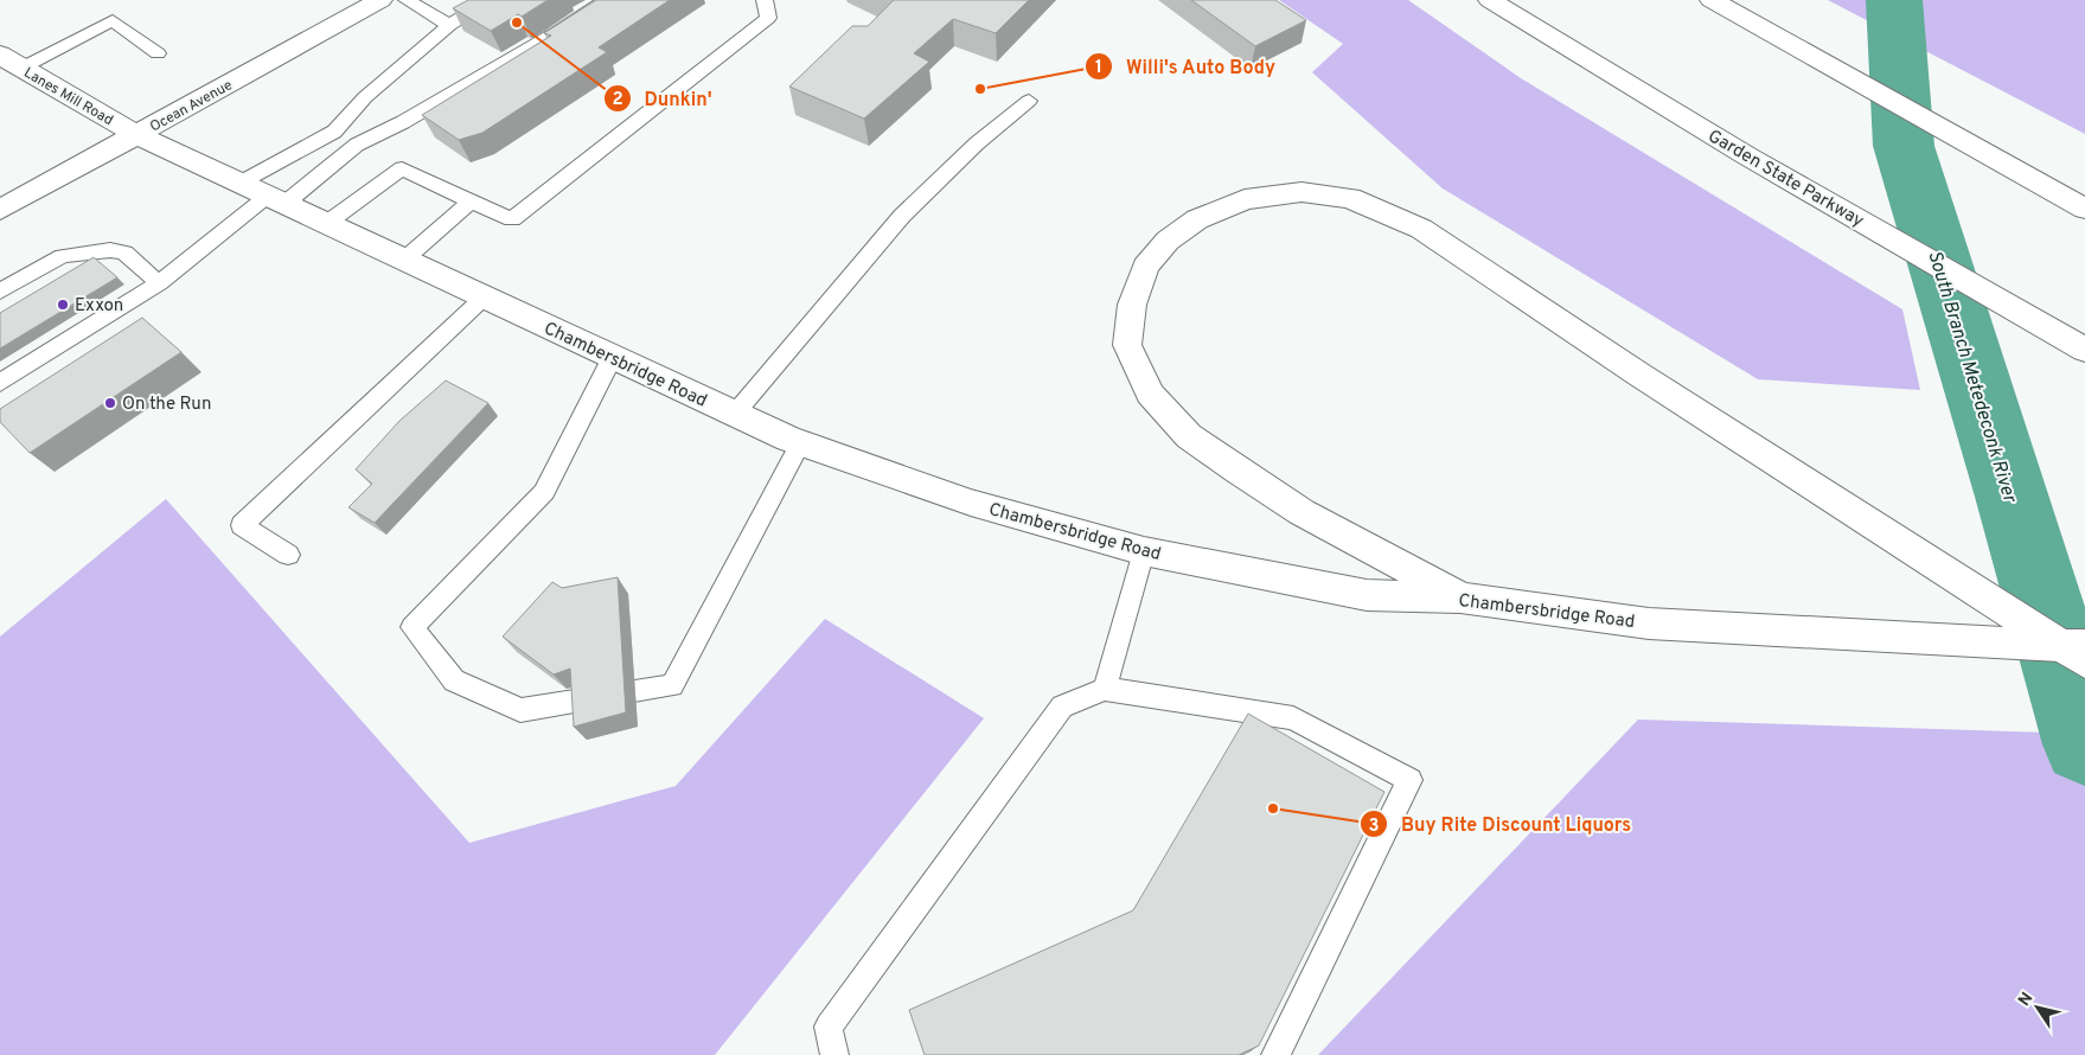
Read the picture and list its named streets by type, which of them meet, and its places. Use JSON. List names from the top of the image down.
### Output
{
  "streets": {
    "main road": [
      "Lanes Mill Road",
      "Ocean Avenue",
      "Garden State Parkway",
      "Chambersbridge Road"
    ]
  },
  "crossings": [
    ["Lanes Mill Road", "Ocean Avenue"],
    ["Lanes Mill Road", "Chambersbridge Road"],
    ["Ocean Avenue", "Chambersbridge Road"]
  ],
  "water": ["South Branch Metedeconk River"],
  "places": [
    "Dunkin'",
    "Willi's Auto Body",
    "Exxon",
    "On the Run",
    "Buy Rite Discount Liquors"
  ],
  "north": "top left"
}
